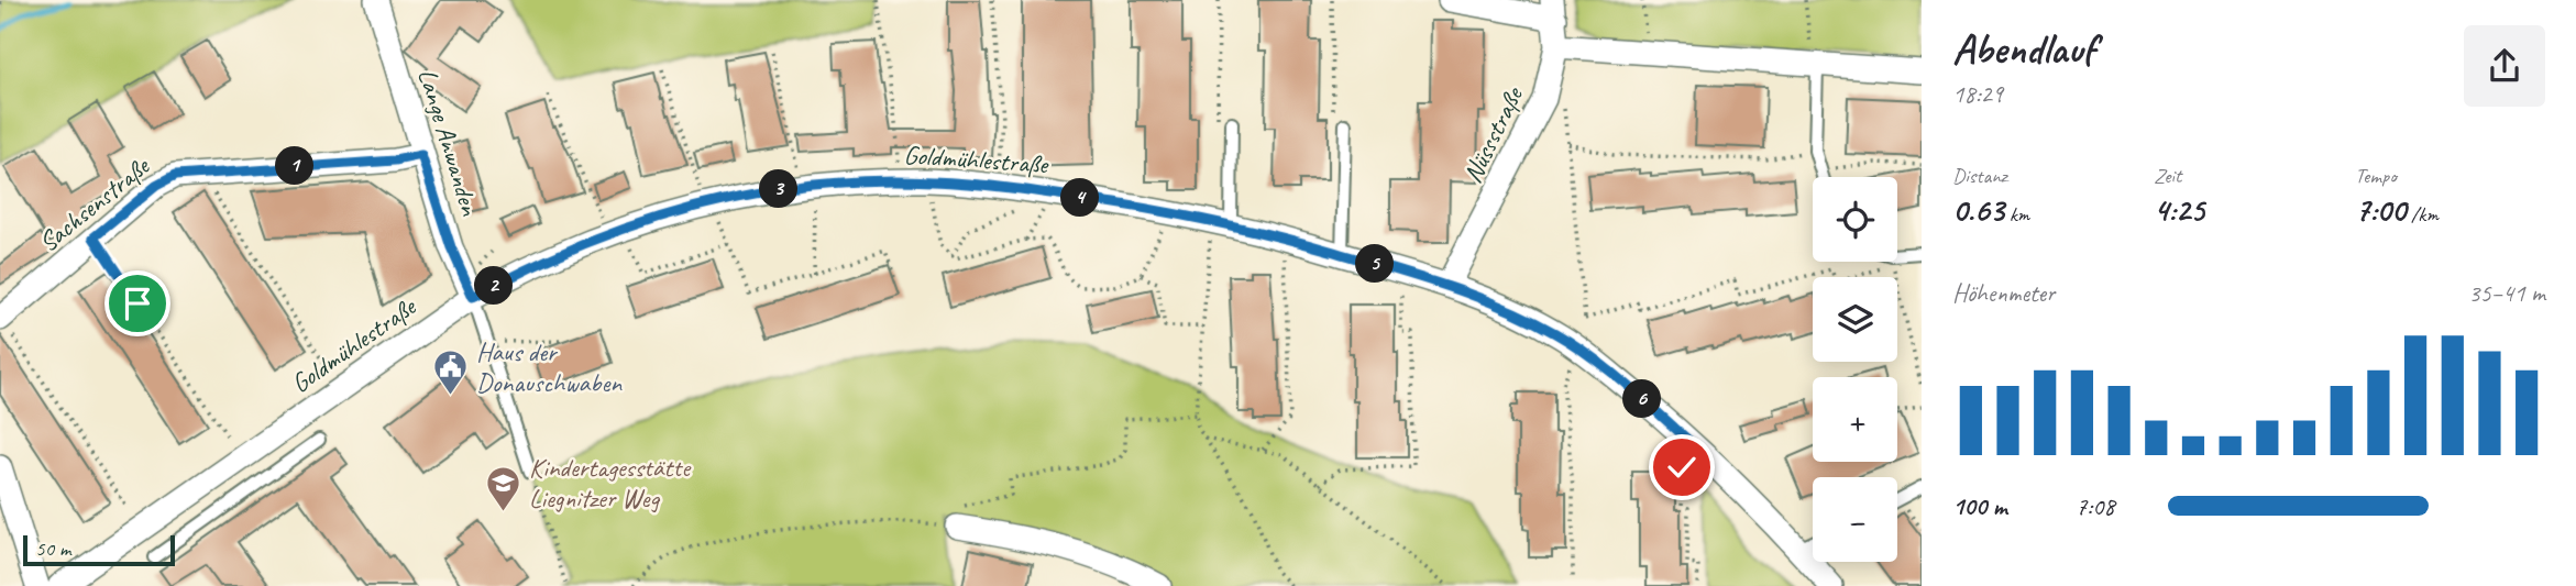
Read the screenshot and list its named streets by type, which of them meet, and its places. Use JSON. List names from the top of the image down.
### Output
{
  "streets": {
    "street": [
      "Nüssstraße",
      "Lange Anwanden",
      "Goldmühlestraße",
      "Sachsenstraße"
    ]
  },
  "crossings": [
    ["Nüssstraße", "Goldmühlestraße"],
    ["Lange Anwanden", "Goldmühlestraße"],
    ["Lange Anwanden", "Sachsenstraße"]
  ],
  "places": {
    "public building": ["Haus der Donauschwaben"],
    "school or university": ["Kindertagesstätte Liegnitzer Weg"]
  },
  "scale_bar": "50 m",
  "page": {
    "heading": ["Abendlauf", "18:29"],
    "stats": [
      ["Distanz", "0.63 km"],
      ["Zeit", "4:25"],
      ["Tempo", "7:00 /km"]
    ],
    "pins": [
      "1",
      "3",
      "4",
      "5",
      "2",
      "6"
    ],
    "map_buttons": ["+", "−"],
    "chart": ["Höhenmeter", "35–41 m"],
    "list": [
      {
        "name": "100 m",
        "note": "7:08"
      }
    ],
    "scale": "50 m"
  }
}
